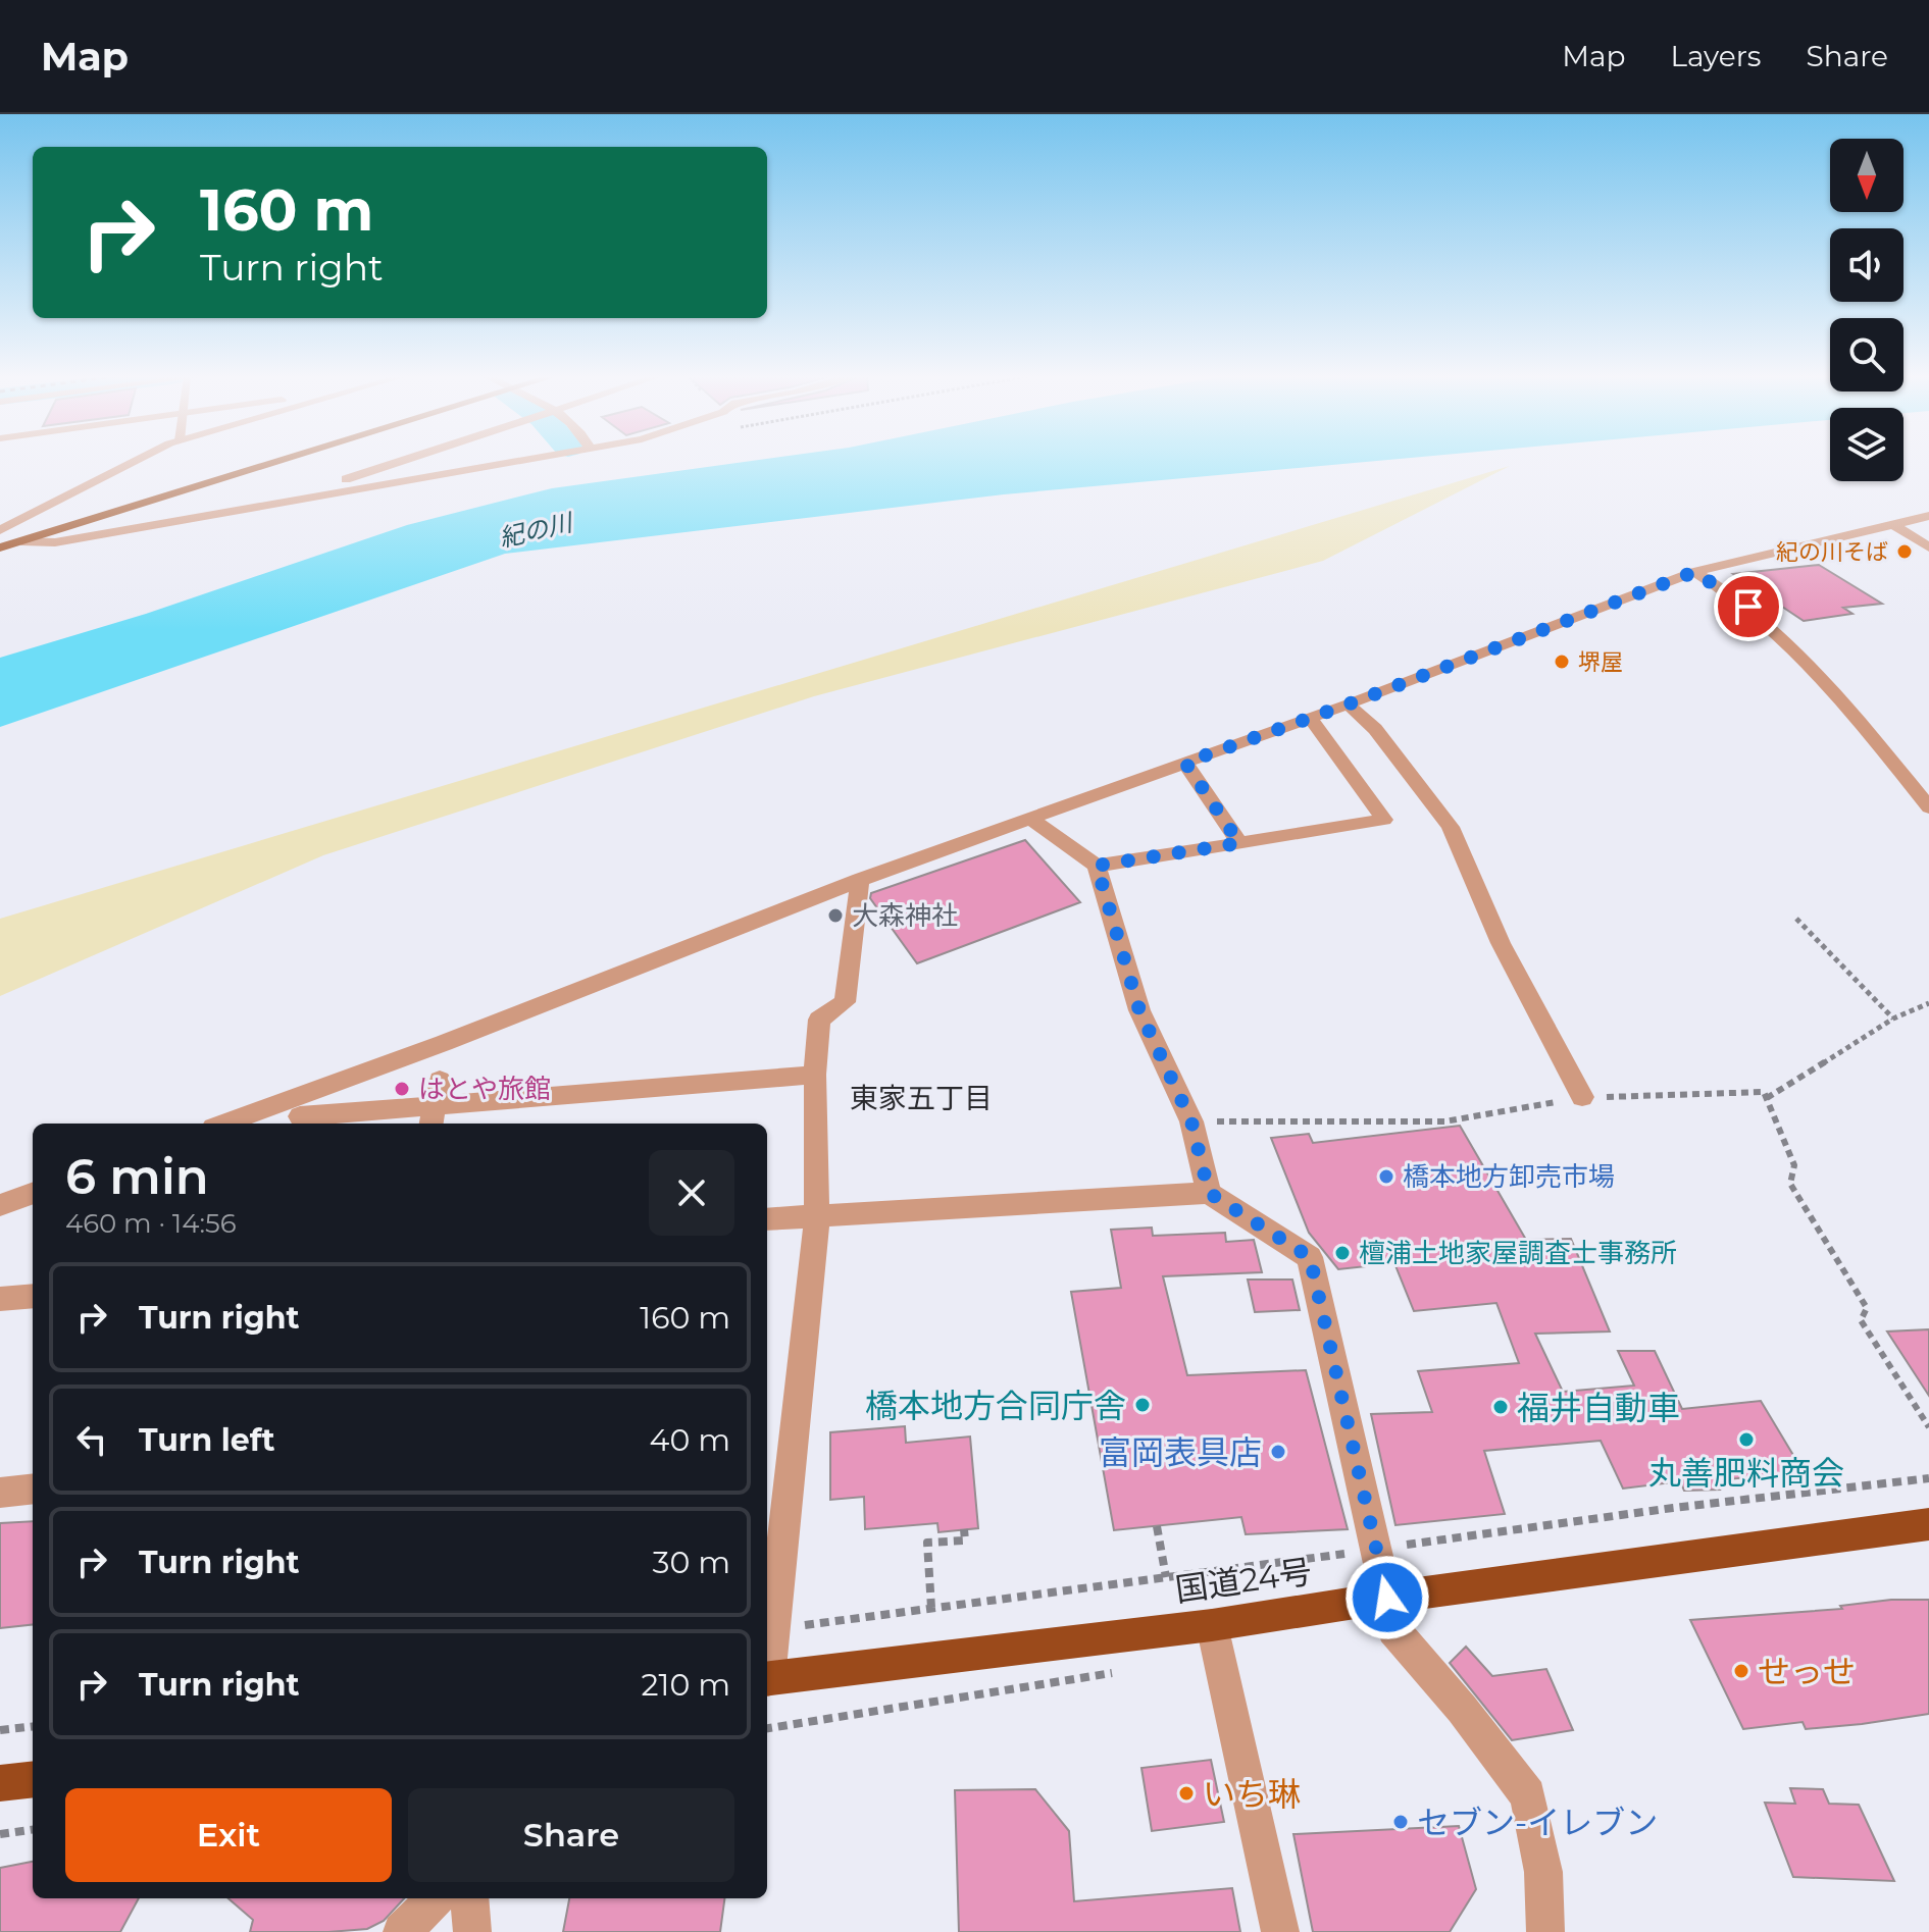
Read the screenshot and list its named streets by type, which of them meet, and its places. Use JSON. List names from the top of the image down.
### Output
{
  "streets": {
    "highway": ["国道24号"]
  },
  "districts": ["東家五丁目"],
  "water": ["紀の川"],
  "places": [
    "紀の川そば",
    "堺屋",
    "大森神社",
    "はとや旅館",
    "橋本地方卸売市場",
    "檀浦土地家屋調査士事務所",
    "橋本地方合同庁舎",
    "福井自動車",
    "丸善肥料商会",
    "富岡表具店",
    "せっせ",
    "いち琳",
    "セブン-イレブン"
  ],
  "north": "bottom",
  "page": {
    "header": "Map",
    "nav": ["Map", "Layers", "Share"],
    "turn": ["160 m", "Turn right"],
    "heading": ["6 min", "460 m · 14:56"],
    "list": [
      {
        "name": "Turn right",
        "value": "160 m"
      },
      {
        "name": "Turn left",
        "value": "40 m"
      },
      {
        "name": "Turn right",
        "value": "30 m"
      },
      {
        "name": "Turn right",
        "value": "210 m"
      }
    ],
    "buttons": ["Exit", "Share"]
  }
}
